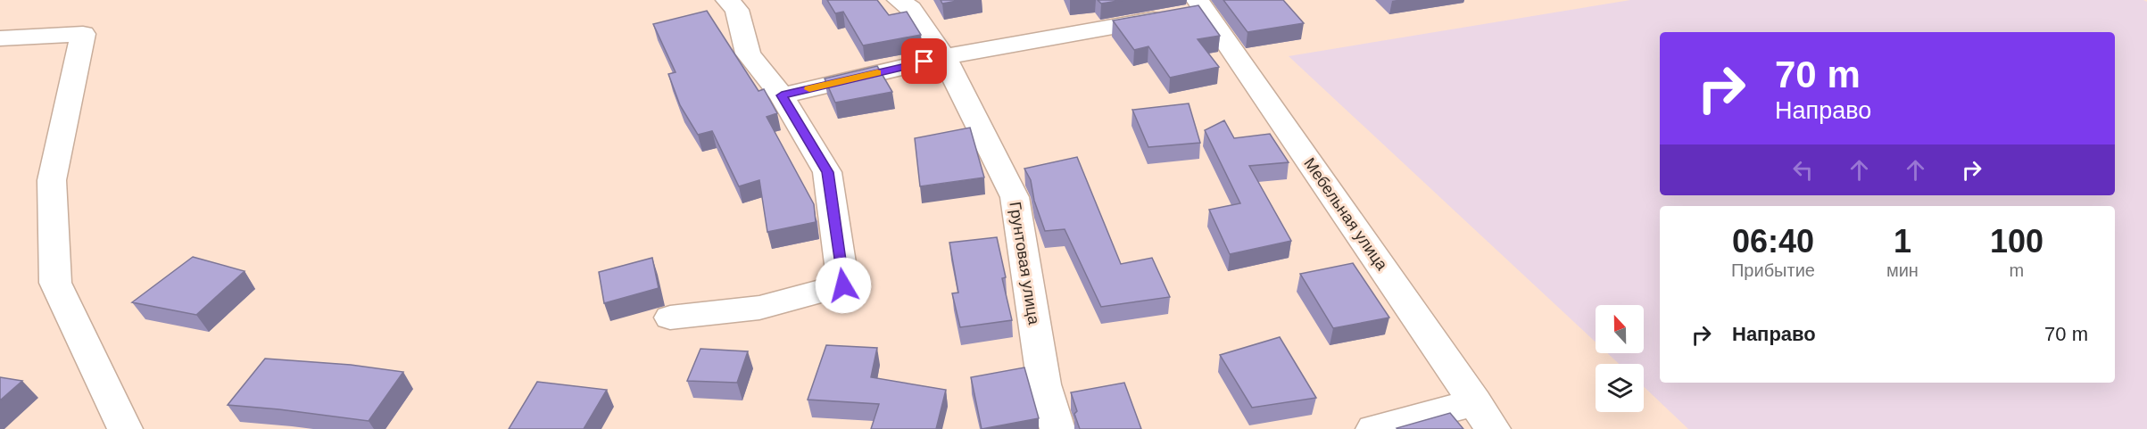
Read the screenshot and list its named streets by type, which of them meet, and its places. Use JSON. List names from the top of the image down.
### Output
{
  "streets": {
    "street": ["Мебельная улица", "Грунтовая улица"]
  },
  "north": "top",
  "page": {
    "turn": ["70 m", "Направо"],
    "eta": [
      "06:40",
      "Прибытие",
      "1",
      "мин",
      "100",
      "m"
    ],
    "list": [
      {
        "name": "Направо",
        "value": "70 m"
      }
    ]
  }
}
